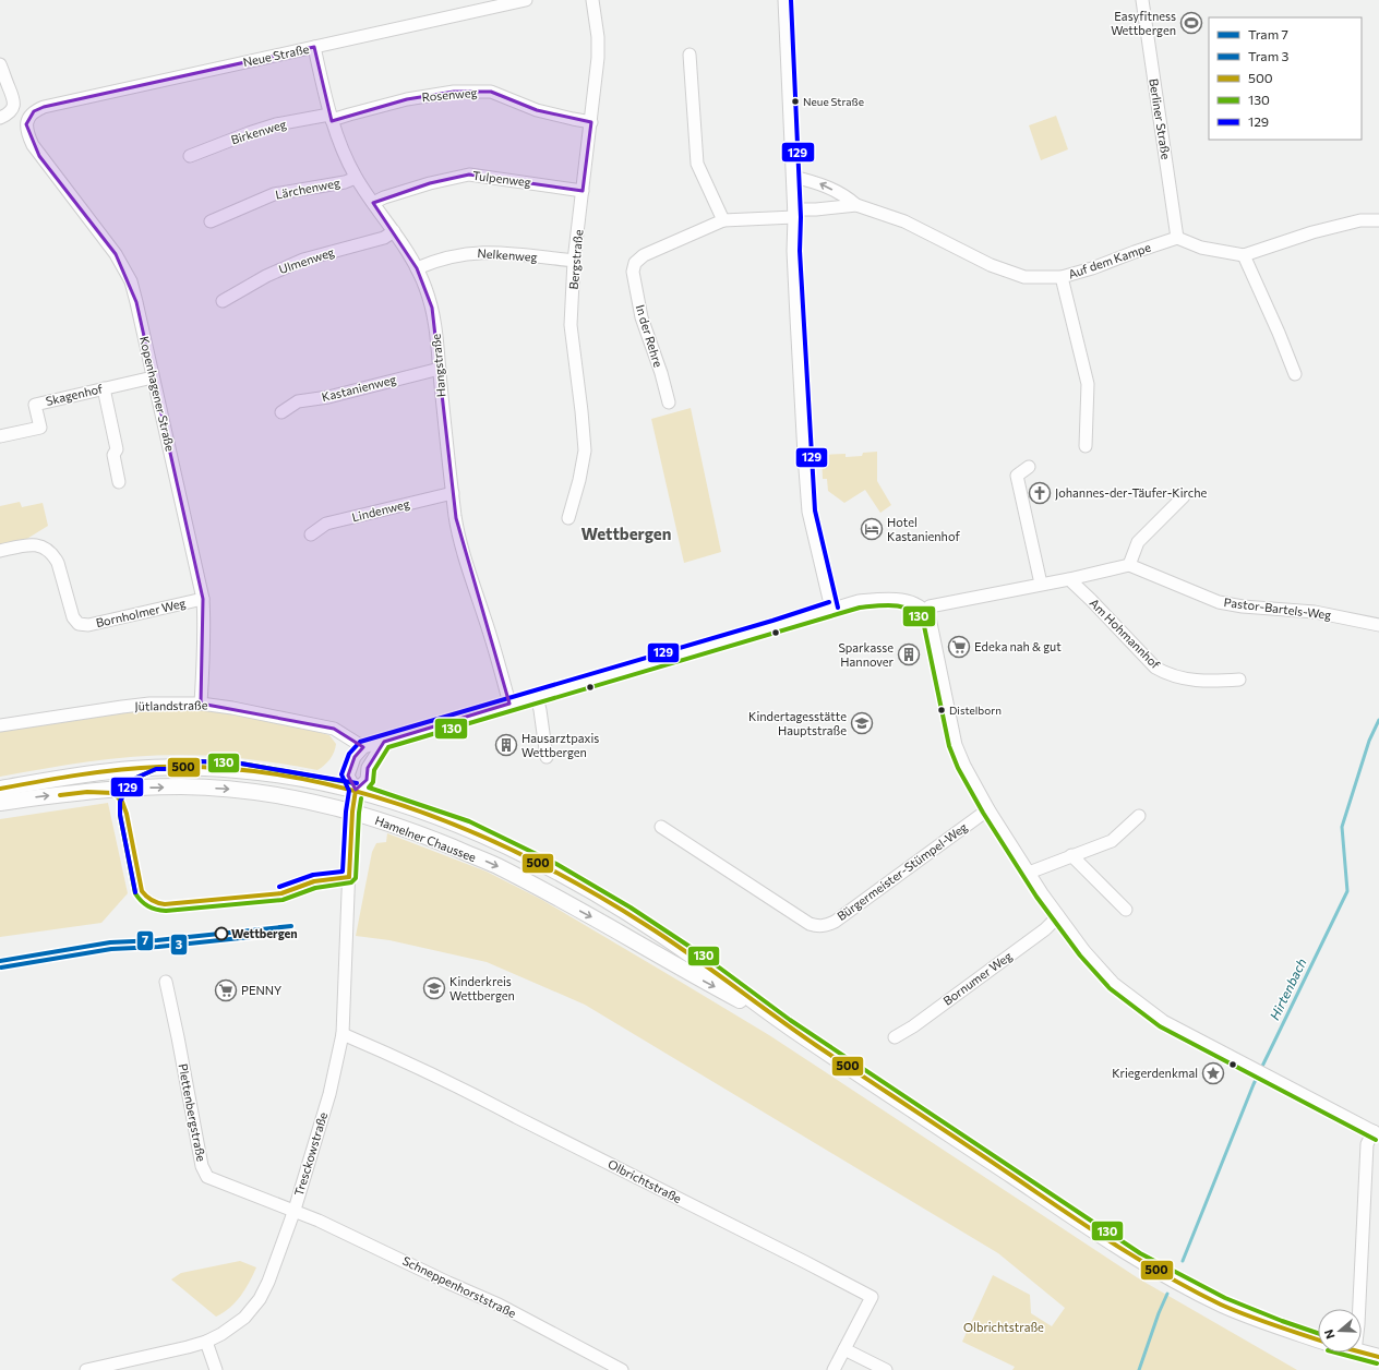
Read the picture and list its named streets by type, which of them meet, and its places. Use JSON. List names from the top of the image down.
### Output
{
  "streets": {
    "main road": ["Hamelner Chaussee"],
    "street": [
      "Neue Straße",
      "Rosenweg",
      "Berliner Straße",
      "Birkenweg",
      "Tulpenweg",
      "Lärchenweg",
      "Nelkenweg",
      "Bergstraße",
      "Ulmenweg",
      "Auf dem Kampe",
      "In der Rehre",
      "Hangstraße",
      "Kastanienweg",
      "Kopenhagener Straße",
      "Skagenhof",
      "Lindenweg",
      "Pastor-Bartels-Weg",
      "Bornholmer Weg",
      "Am Hohmannhof",
      "Jütlandstraße",
      "Bürgermeister-Stümpel-Weg",
      "Bornumer Weg",
      "Plettenbergstraße",
      "Tresckowstraße",
      "Olbrichtstraße",
      "Schneppenhorststraße"
    ]
  },
  "crossings": [
    ["Neue Straße", "Hangstraße"],
    ["Neue Straße", "Kopenhagener Straße"],
    ["Rosenweg", "Birkenweg"],
    ["Rosenweg", "Bergstraße"],
    ["Rosenweg", "Hangstraße"],
    ["Berliner Straße", "Auf dem Kampe"],
    ["Birkenweg", "Hangstraße"],
    ["Tulpenweg", "Bergstraße"],
    ["Tulpenweg", "Hangstraße"],
    ["Lärchenweg", "Hangstraße"],
    ["Nelkenweg", "Bergstraße"],
    ["Nelkenweg", "Hangstraße"],
    ["Ulmenweg", "Hangstraße"],
    ["Auf dem Kampe", "In der Rehre"],
    ["Hangstraße", "Kastanienweg"],
    ["Hangstraße", "Lindenweg"],
    ["Kopenhagener Straße", "Skagenhof"],
    ["Kopenhagener Straße", "Bornholmer Weg"],
    ["Kopenhagener Straße", "Jütlandstraße"],
    ["Hamelner Chaussee", "Tresckowstraße"],
    ["Plettenbergstraße", "Tresckowstraße"],
    ["Plettenbergstraße", "Schneppenhorststraße"],
    ["Tresckowstraße", "Olbrichtstraße"],
    ["Tresckowstraße", "Schneppenhorststraße"]
  ],
  "districts": ["Wettbergen"],
  "water": ["Hirtenbach"],
  "parks": ["Olbrichtstraße"],
  "places": {
    "sports": ["Easyfitness Wettbergen"],
    "other": ["Neue Straße", "Distelborn", "Wettbergen"],
    "church": ["Johannes-der-Täufer-Kirche"],
    "hotel": ["Hotel Kastanienhof"],
    "supermarket": ["Edeka nah & gut", "PENNY"],
    "building": ["Sparkasse Hannover", "Hausarztpaxis Wettbergen"],
    "school or university": ["Kindertagesstätte Hauptstraße", "Kinderkreis Wettbergen"],
    "place": ["Kriegerdenkmal"]
  },
  "lines": [
    "transit line 129",
    "transit line 130",
    "transit line 500",
    "tram line 7",
    "tram line 3"
  ],
  "legend": [
    "Tram 7",
    "Tram 3",
    "500",
    "130",
    "129"
  ],
  "north": "left"
}
